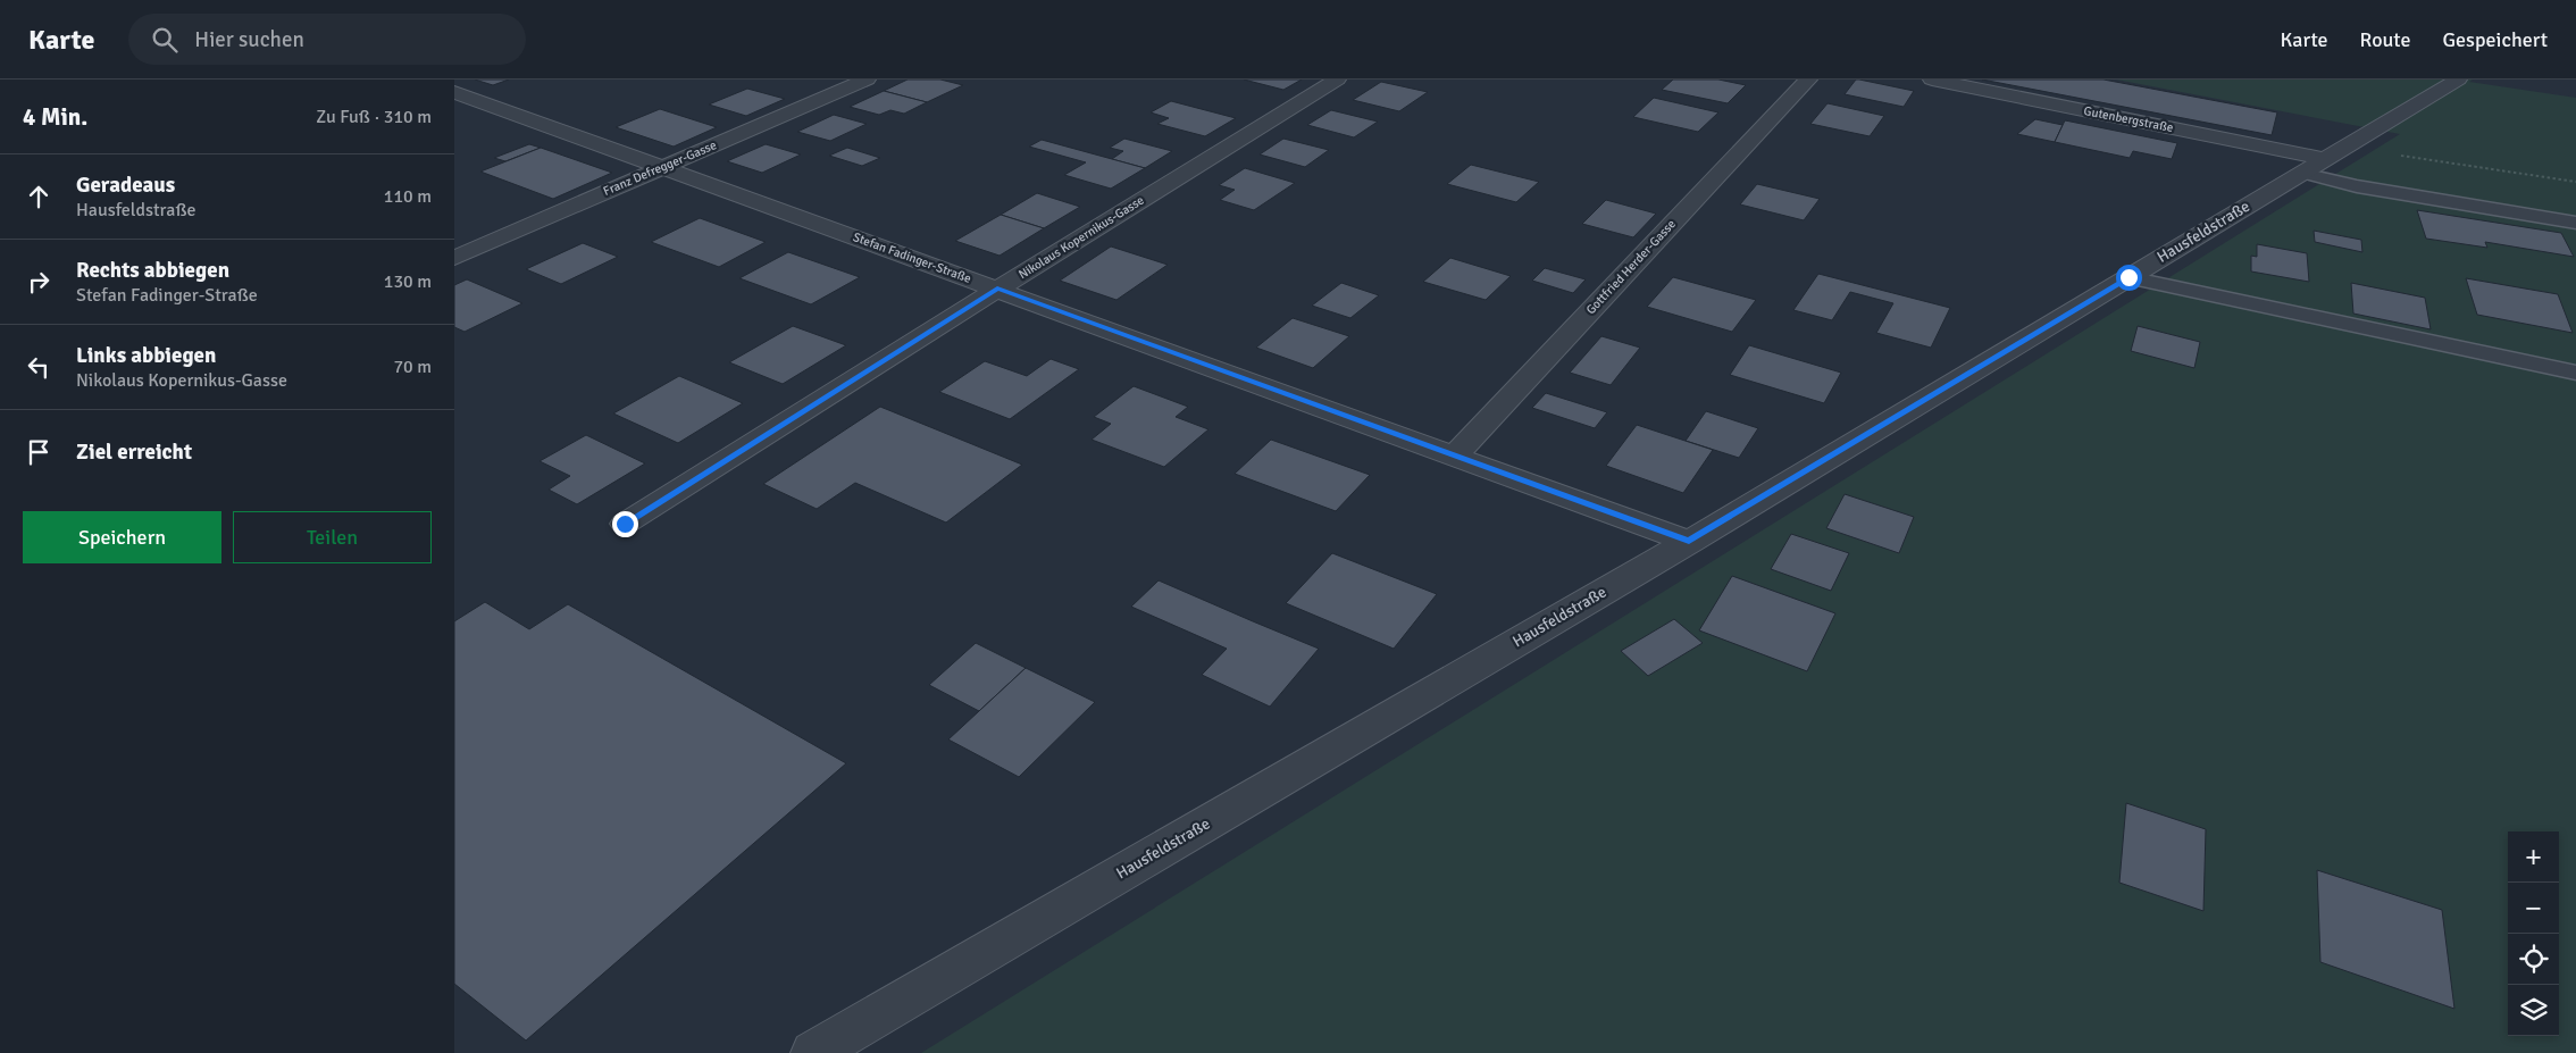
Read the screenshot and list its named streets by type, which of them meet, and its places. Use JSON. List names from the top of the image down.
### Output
{
  "streets": {
    "street": [
      "Gutenbergstraße",
      "Franz Defregger-Gasse",
      "Hausfeldstraße",
      "Nikolaus Kopernikus-Gasse",
      "Stefan Fadinger-Straße",
      "Gottfried Herder-Gasse"
    ]
  },
  "crossings": [
    ["Gutenbergstraße", "Hausfeldstraße"],
    ["Franz Defregger-Gasse", "Stefan Fadinger-Straße"],
    ["Hausfeldstraße", "Stefan Fadinger-Straße"],
    ["Nikolaus Kopernikus-Gasse", "Stefan Fadinger-Straße"],
    ["Stefan Fadinger-Straße", "Gottfried Herder-Gasse"]
  ],
  "page": {
    "header": "Karte",
    "search": "Hier suchen",
    "nav": ["Karte", "Route", "Gespeichert"],
    "heading": ["4 Min.", "Zu Fuß · 310 m"],
    "list": [
      ["Geradeaus", "Hausfeldstraße", "110 m"],
      ["Rechts abbiegen", "Stefan Fadinger-Straße", "130 m"],
      ["Links abbiegen", "Nikolaus Kopernikus-Gasse", "70 m"],
      "Ziel erreicht"
    ],
    "buttons": ["Speichern", "Teilen"],
    "map_buttons": ["+", "−"]
  }
}
